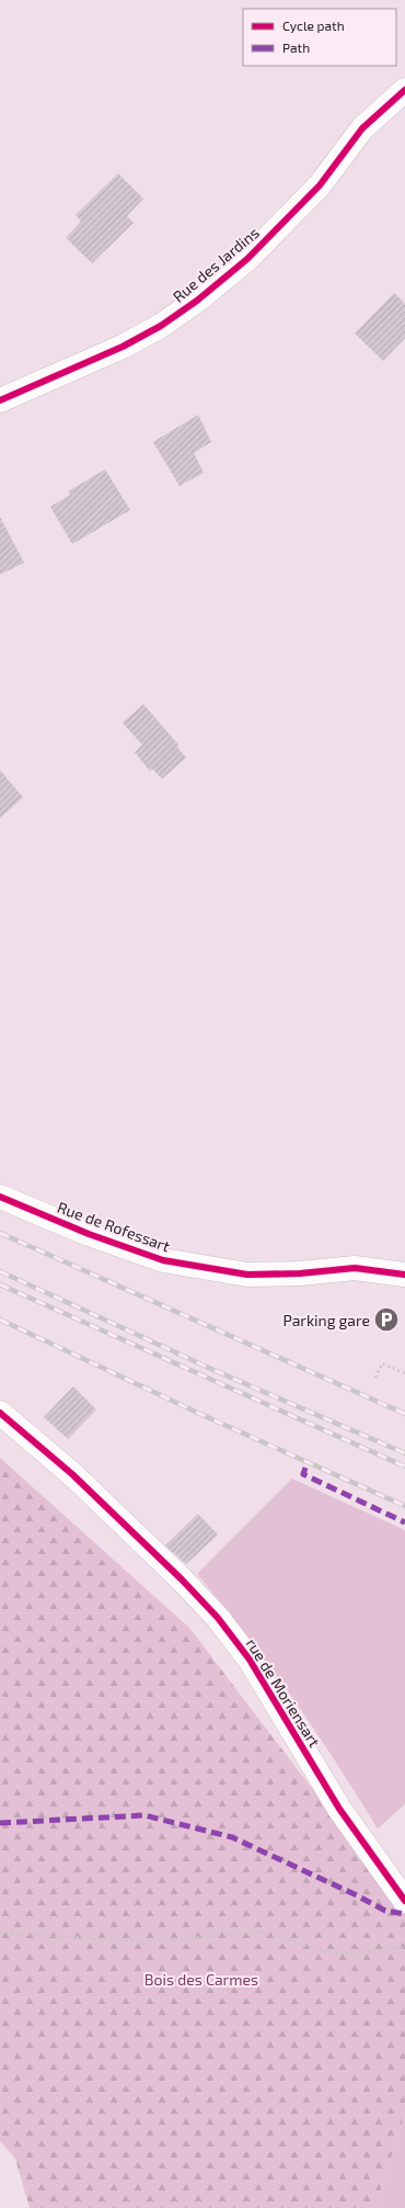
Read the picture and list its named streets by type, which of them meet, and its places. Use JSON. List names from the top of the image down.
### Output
{
  "streets": {
    "street": ["Rue des Jardins", "Rue de Rofessart", "rue de Moriensart"]
  },
  "parks": ["Bois des Carmes"],
  "places": {
    "parking": ["Parking gare"]
  },
  "legend": ["Cycle path", "Path"]
}
